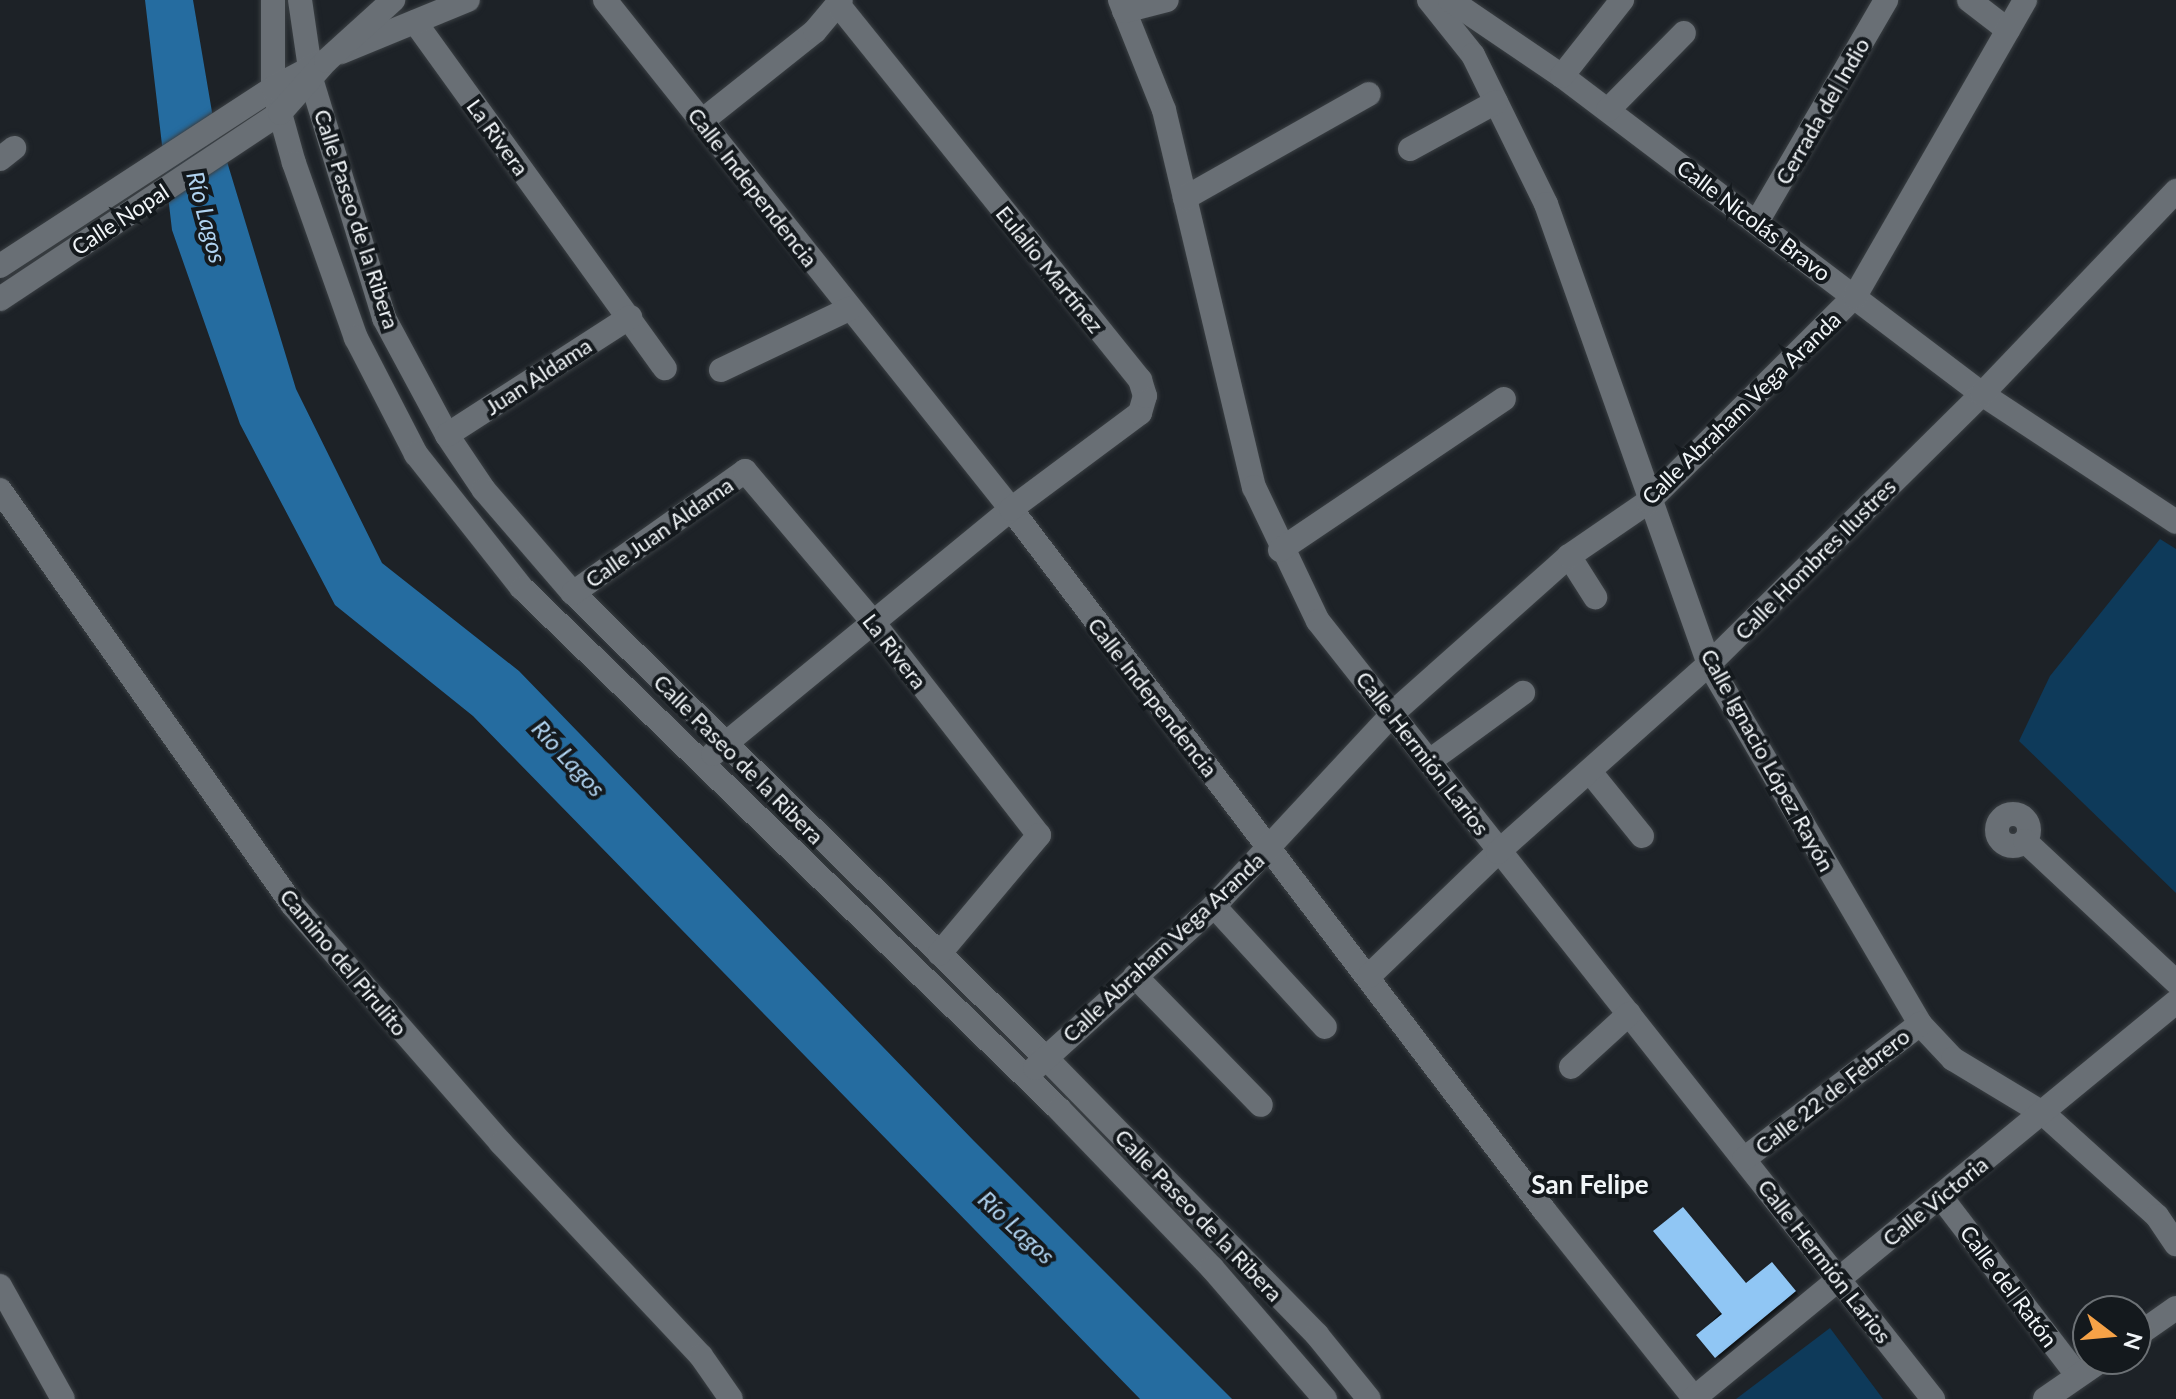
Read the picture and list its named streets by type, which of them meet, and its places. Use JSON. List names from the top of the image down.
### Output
{
  "streets": {
    "street": [
      "Cerrada del Indio",
      "La Rivera",
      "Calle Independencia",
      "Calle Nopal",
      "Calle Paseo de la Ribera",
      "Calle Nicolás Bravo",
      "Eulalio Martínez",
      "Juan Aldama",
      "Calle Abraham Vega Aranda",
      "Calle Juan Aldama",
      "Calle Hombres Ilustres",
      "Calle Hermión Larios",
      "Calle Ignacio López Rayón",
      "Camino del Pirulito",
      "Calle 22 de Febrero",
      "Calle Victoria",
      "Calle del Ratón"
    ]
  },
  "crossings": [
    ["Cerrada del Indio", "Calle Nicolás Bravo"],
    ["La Rivera", "Calle Paseo de la Ribera"],
    ["La Rivera", "Eulalio Martínez"],
    ["La Rivera", "Juan Aldama"],
    ["La Rivera", "Calle Juan Aldama"],
    ["Calle Independencia", "Eulalio Martínez"],
    ["Calle Independencia", "Calle Abraham Vega Aranda"],
    ["Calle Independencia", "Calle Hombres Ilustres"],
    ["Calle Independencia", "Calle Victoria"],
    ["Calle Nopal", "Calle Paseo de la Ribera"],
    ["Calle Paseo de la Ribera", "Eulalio Martínez"],
    ["Calle Paseo de la Ribera", "Juan Aldama"],
    ["Calle Paseo de la Ribera", "Calle Abraham Vega Aranda"],
    ["Calle Paseo de la Ribera", "Calle Juan Aldama"],
    ["Calle Nicolás Bravo", "Calle Abraham Vega Aranda"],
    ["Calle Nicolás Bravo", "Calle Hombres Ilustres"],
    ["Calle Abraham Vega Aranda", "Calle Hermión Larios"],
    ["Calle Abraham Vega Aranda", "Calle Ignacio López Rayón"],
    ["Calle Hombres Ilustres", "Calle Hermión Larios"],
    ["Calle Hombres Ilustres", "Calle Ignacio López Rayón"],
    ["Calle Hermión Larios", "Calle 22 de Febrero"],
    ["Calle Hermión Larios", "Calle Victoria"],
    ["Calle Ignacio López Rayón", "Calle 22 de Febrero"],
    ["Calle Ignacio López Rayón", "Calle Victoria"],
    ["Calle Victoria", "Calle del Ratón"]
  ],
  "districts": ["San Felipe"],
  "water": ["Río Lagos"],
  "north": "right"
}
